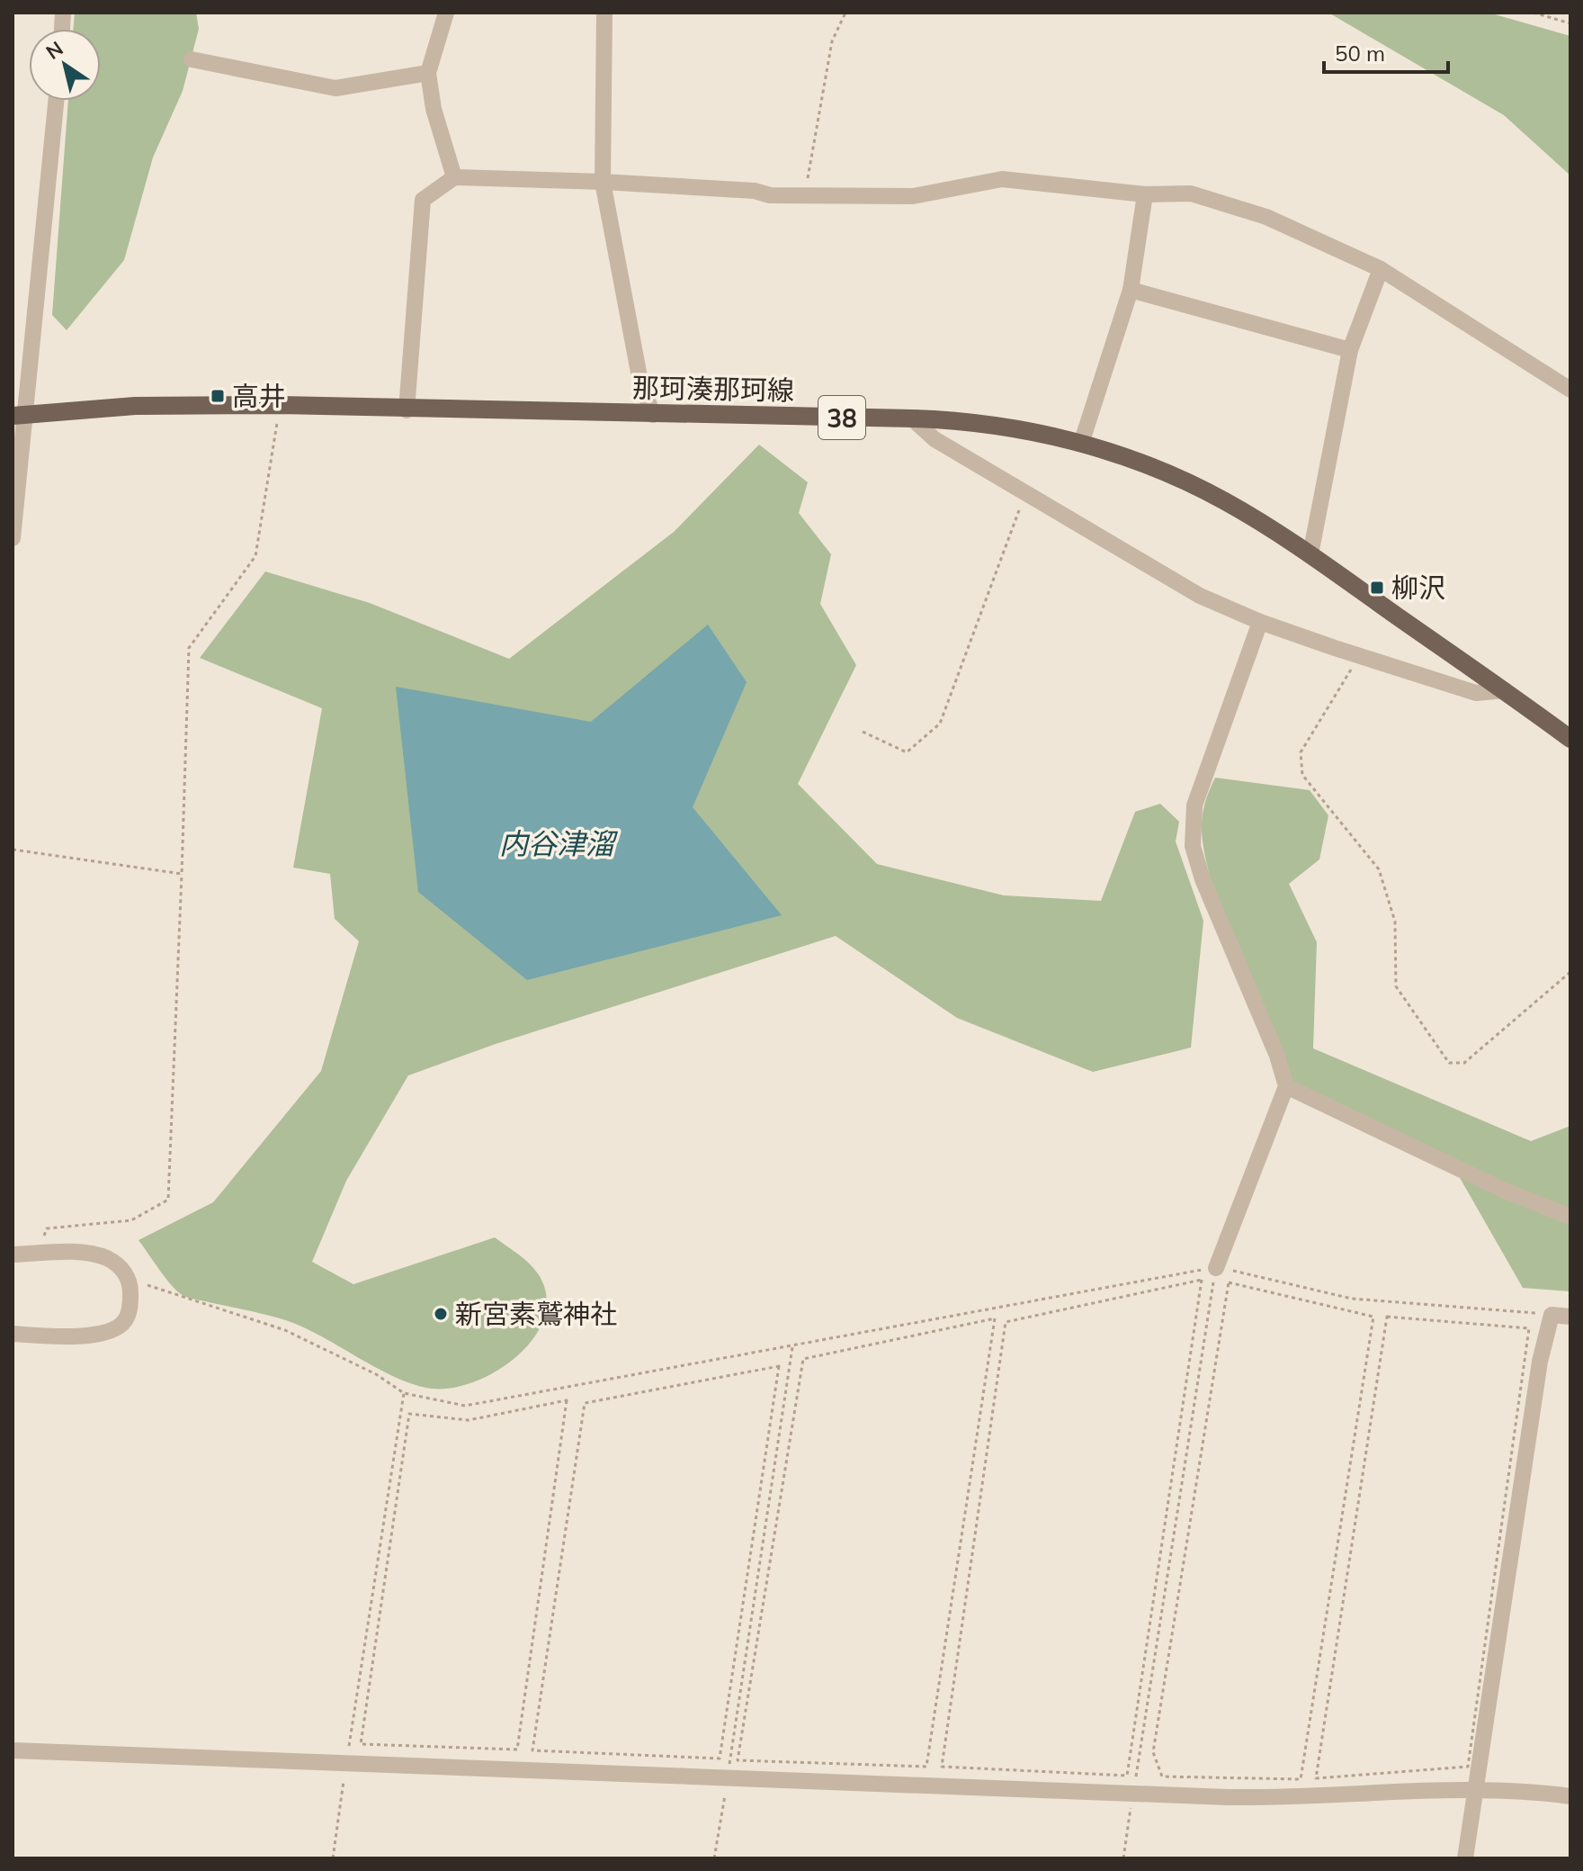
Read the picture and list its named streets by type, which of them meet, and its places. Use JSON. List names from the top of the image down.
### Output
{
  "streets": {
    "main road": ["那珂湊那珂線", "38"]
  },
  "water": ["内谷津溜"],
  "places": {
    "transit": ["高井", "柳沢"],
    "other": ["新宮素鷲神社"]
  },
  "scale_bar": "50 m",
  "north": "top left"
}
